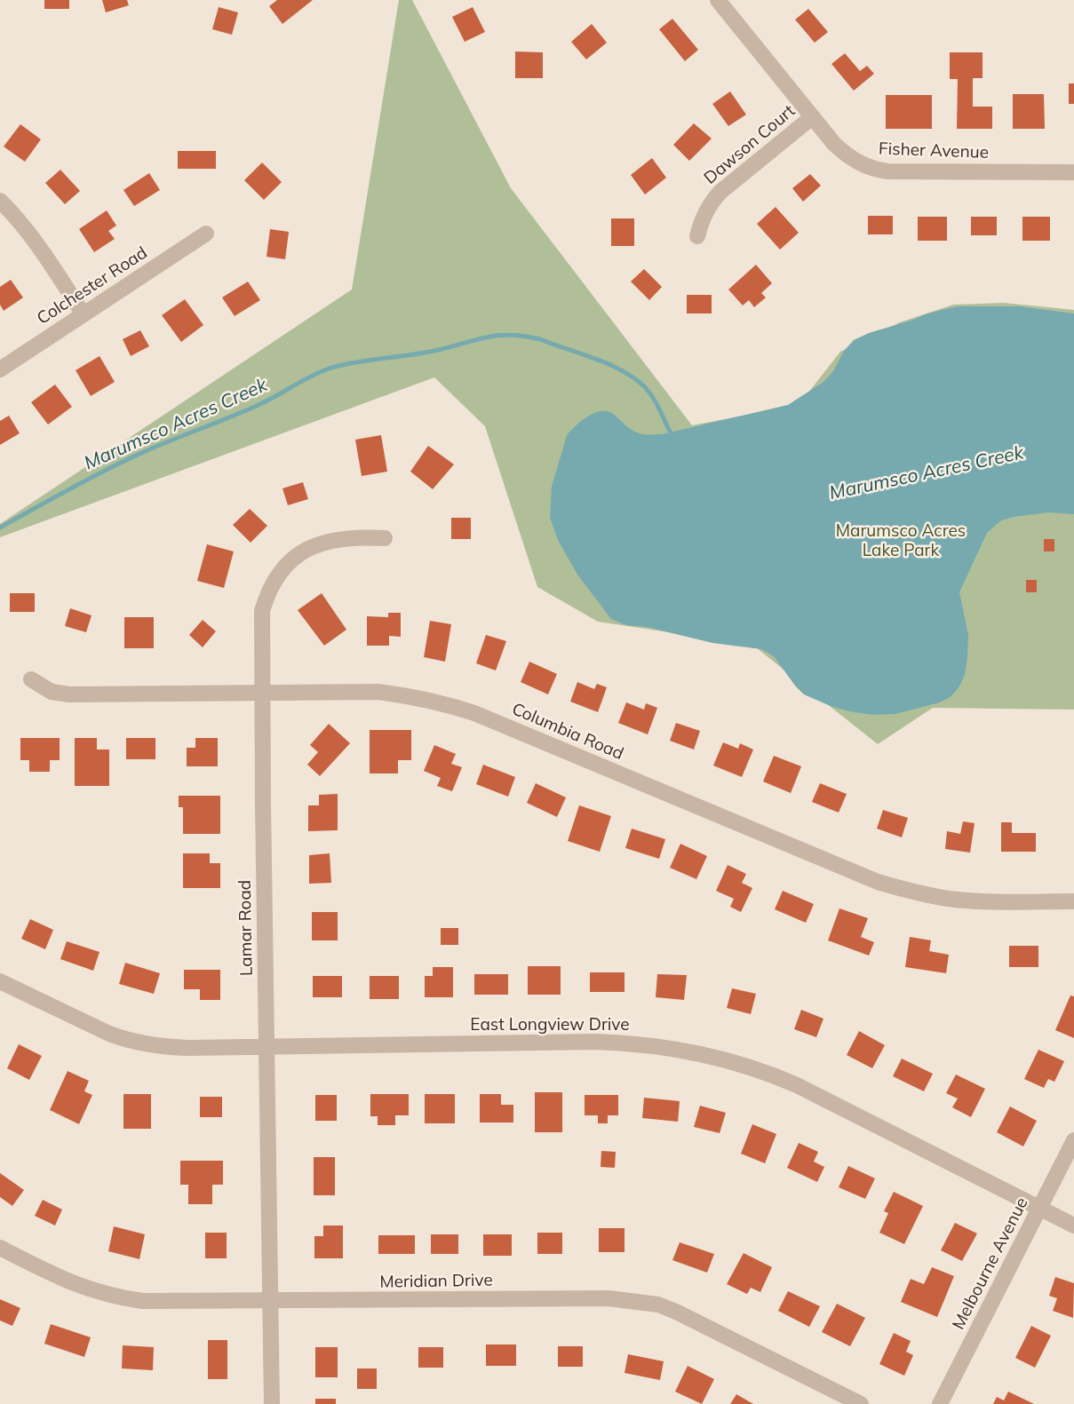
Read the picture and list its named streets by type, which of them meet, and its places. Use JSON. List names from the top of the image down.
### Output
{
  "streets": {
    "street": [
      "Dawson Court",
      "Fisher Avenue",
      "Colchester Road",
      "Columbia Road",
      "Lamar Road",
      "East Longview Drive",
      "Melbourne Avenue",
      "Meridian Drive"
    ]
  },
  "crossings": [
    ["Dawson Court", "Fisher Avenue"],
    ["Columbia Road", "Lamar Road"],
    ["Lamar Road", "East Longview Drive"],
    ["Lamar Road", "Meridian Drive"],
    ["East Longview Drive", "Melbourne Avenue"]
  ],
  "water": ["Marumsco Acres Creek"],
  "parks": ["Marumsco Acres Lake Park"]
}
